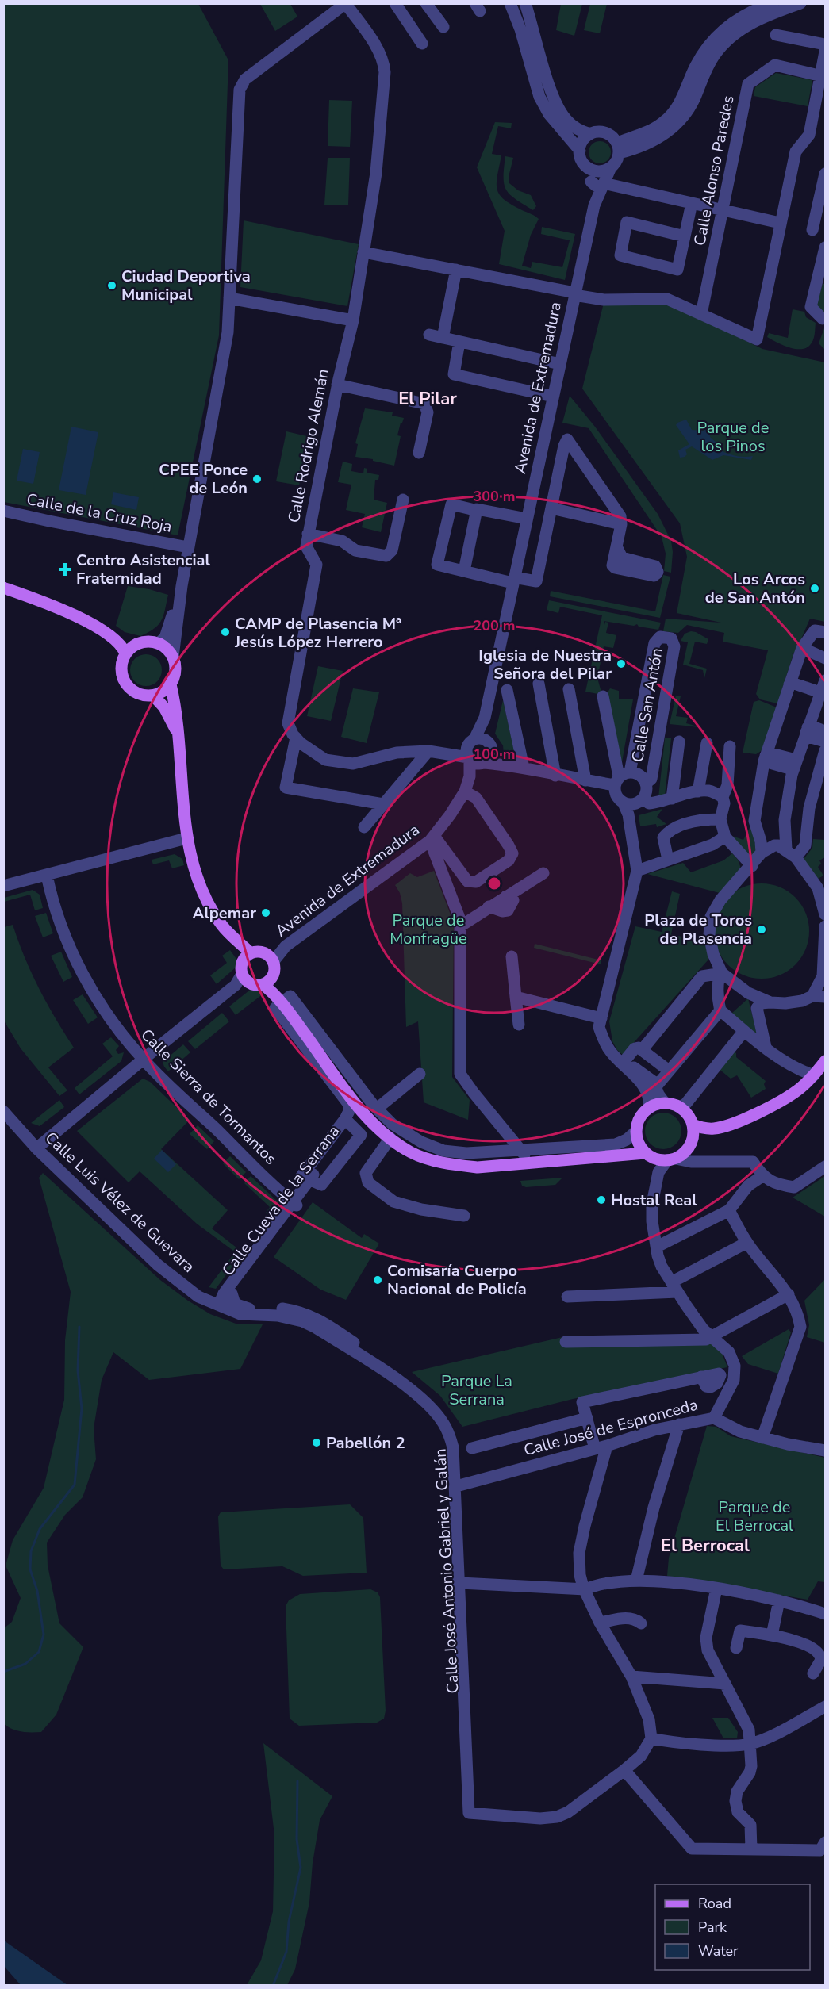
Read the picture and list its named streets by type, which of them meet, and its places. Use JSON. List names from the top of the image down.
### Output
{
  "streets": {
    "street": [
      "Calle Alonso Paredes",
      "Avenida de Extremadura",
      "Calle Rodrigo Alemán",
      "Calle de la Cruz Roja",
      "Calle San Antón",
      "Calle Sierra de Tormantos",
      "Calle Cueva de la Serrana",
      "Calle Luis Vélez de Guevara",
      "Calle José de Espronceda",
      "Calle José Antonio Gabriel y Galán"
    ]
  },
  "crossings": [
    ["Calle Sierra de Tormantos", "Calle Cueva de la Serrana"],
    ["Calle Cueva de la Serrana", "Calle Luis Vélez de Guevara"],
    ["Calle Cueva de la Serrana", "Calle José Antonio Gabriel y Galán"],
    ["Calle Luis Vélez de Guevara", "Calle José Antonio Gabriel y Galán"],
    ["Calle José de Espronceda", "Calle José Antonio Gabriel y Galán"]
  ],
  "districts": ["El Pilar", "El Berrocal"],
  "parks": [
    "Parque de los Pinos",
    "Parque de Monfragüe",
    "Parque La Serrana",
    "Parque de El Berrocal"
  ],
  "places": {
    "other": [
      "Ciudad Deportiva Municipal",
      "CPEE Ponce de León",
      "Los Arcos de San Antón",
      "CAMP de Plasencia Mª Jesús López Herrero",
      "Iglesia de Nuestra Señora del Pilar",
      "Alpemar",
      "Plaza de Toros de Plasencia",
      "Hostal Real",
      "Comisaría Cuerpo Nacional de Policía",
      "Pabellón 2"
    ],
    "health": ["Centro Asistencial Fraternidad"]
  },
  "legend": ["Road", "Park", "Water"],
  "rings": ["300 m", "200 m", "100 m"]
}
